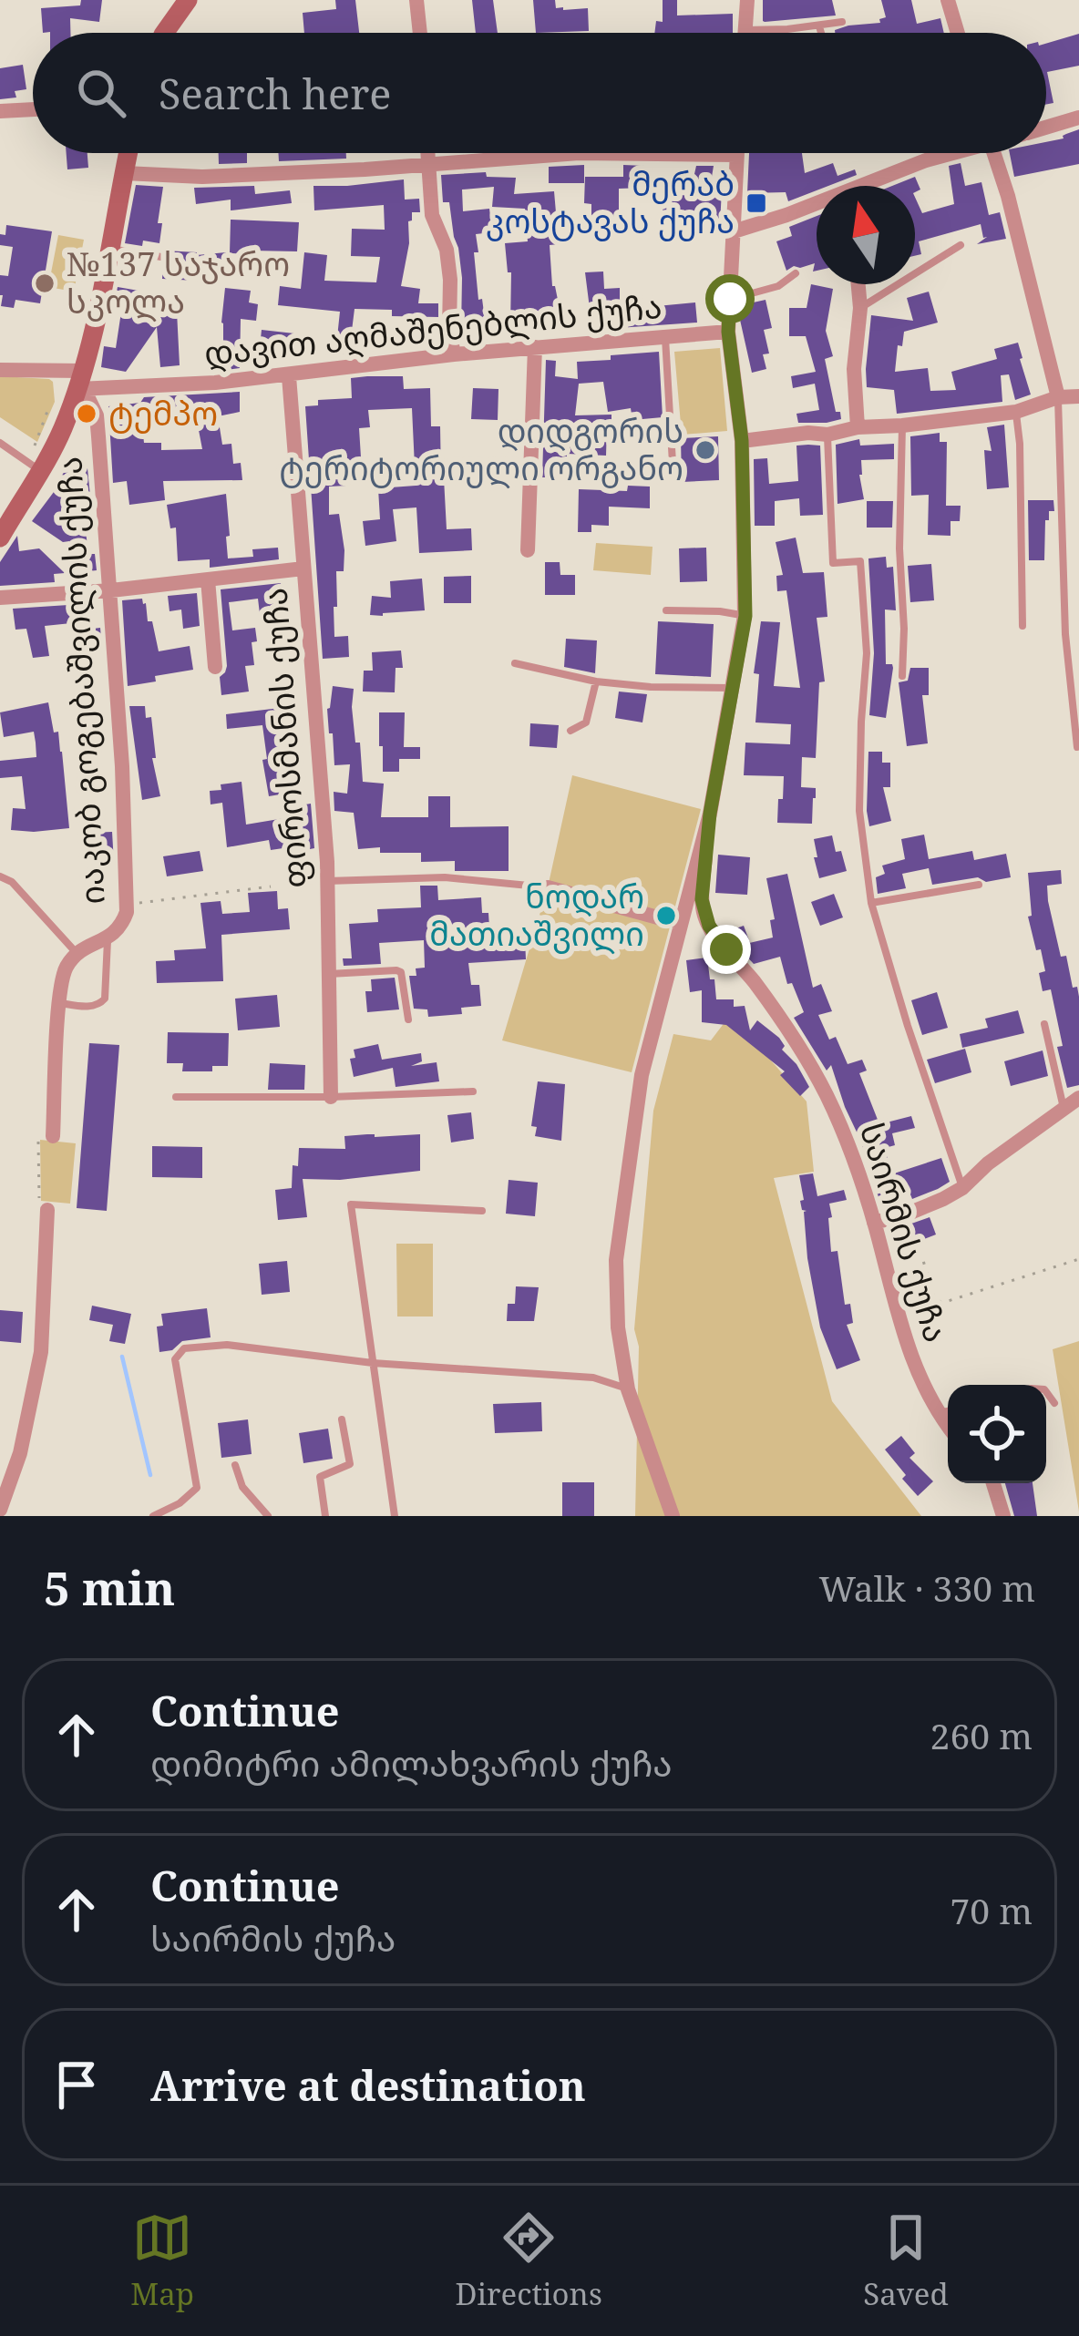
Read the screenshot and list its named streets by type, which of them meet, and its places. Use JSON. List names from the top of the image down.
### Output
{
  "streets": {
    "street": [
      "დავით აღმაშენებლის ქუჩა",
      "იაკობ გოგებაშვილის ქუჩა",
      "ფიროსმანის ქუჩა",
      "საირმის ქუჩა"
    ]
  },
  "crossings": [
    ["დავით აღმაშენებლის ქუჩა", "იაკობ გოგებაშვილის ქუჩა"],
    ["დავით აღმაშენებლის ქუჩა", "ფიროსმანის ქუჩა"]
  ],
  "places": {
    "transit": ["მერაბ კოსტავას ქუჩა"],
    "other": [
      "№137 საჯარო სკოლა",
      "ტემპო",
      "დიდგორის ტერიტორიული ორგანო",
      "ნოდარ მათიაშვილი"
    ]
  },
  "north": "top",
  "page": {
    "search": "Search here",
    "heading": ["5 min", "Walk · 330 m"],
    "list": [
      ["Continue", "დიმიტრი ამილახვარის ქუჩა", "260 m"],
      ["Continue", "საირმის ქუჩა", "70 m"],
      "Arrive at destination"
    ],
    "nav": ["Map", "Directions", "Saved"]
  }
}
